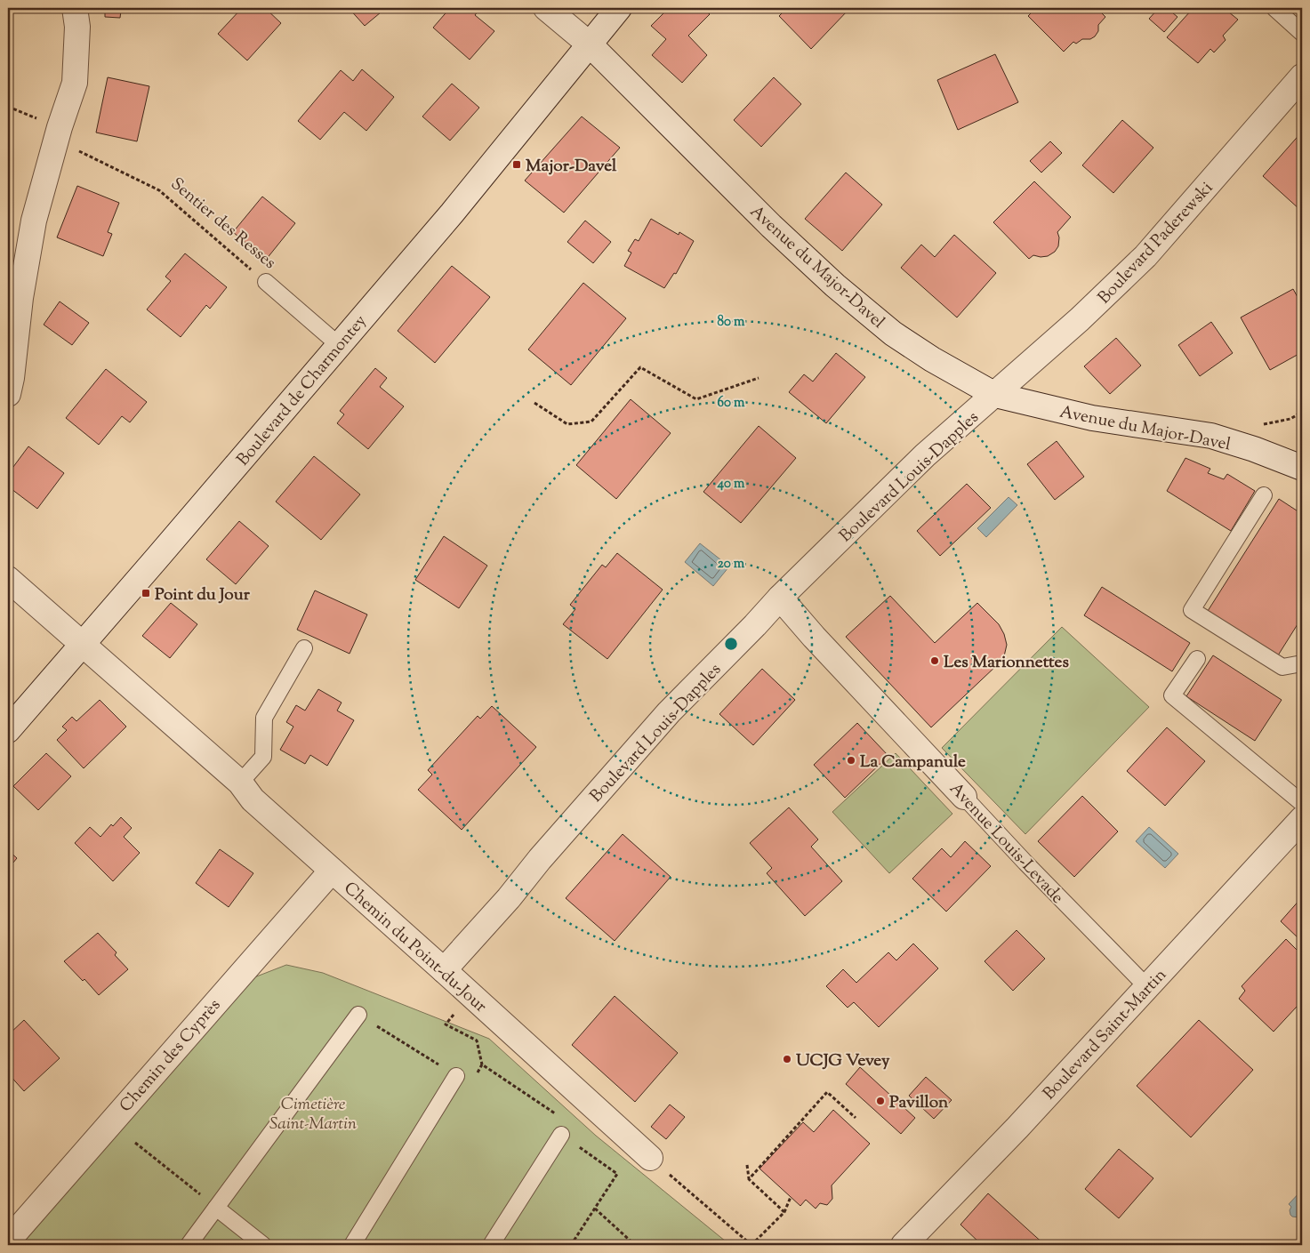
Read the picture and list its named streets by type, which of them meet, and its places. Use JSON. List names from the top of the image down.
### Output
{
  "streets": {
    "street": [
      "Boulevard Paderewski",
      "Avenue du Major-Davel",
      "Boulevard de Charmontey",
      "Boulevard Louis-Dapples",
      "Avenue Louis-Levade",
      "Chemin du Point-du-Jour",
      "Boulevard Saint-Martin",
      "Chemin des Cyprès"
    ],
    "lane": ["Sentier des Resses"]
  },
  "crossings": [
    ["Sentier des Resses", "Boulevard de Charmontey"],
    ["Boulevard Paderewski", "Avenue du Major-Davel"],
    ["Boulevard Paderewski", "Boulevard Louis-Dapples"],
    ["Avenue du Major-Davel", "Boulevard de Charmontey"],
    ["Avenue du Major-Davel", "Boulevard Louis-Dapples"],
    ["Boulevard de Charmontey", "Chemin du Point-du-Jour"],
    ["Boulevard Louis-Dapples", "Avenue Louis-Levade"],
    ["Boulevard Louis-Dapples", "Chemin du Point-du-Jour"],
    ["Avenue Louis-Levade", "Boulevard Saint-Martin"],
    ["Chemin du Point-du-Jour", "Chemin des Cyprès"]
  ],
  "parks": ["Cimetière Saint-Martin"],
  "places": {
    "transit": ["Major-Davel", "Point du Jour"],
    "other": [
      "Les Marionnettes",
      "La Campanule",
      "UCJG Vevey",
      "Pavillon"
    ]
  },
  "rings": [
    "80 m",
    "60 m",
    "40 m",
    "20 m"
  ]
}
